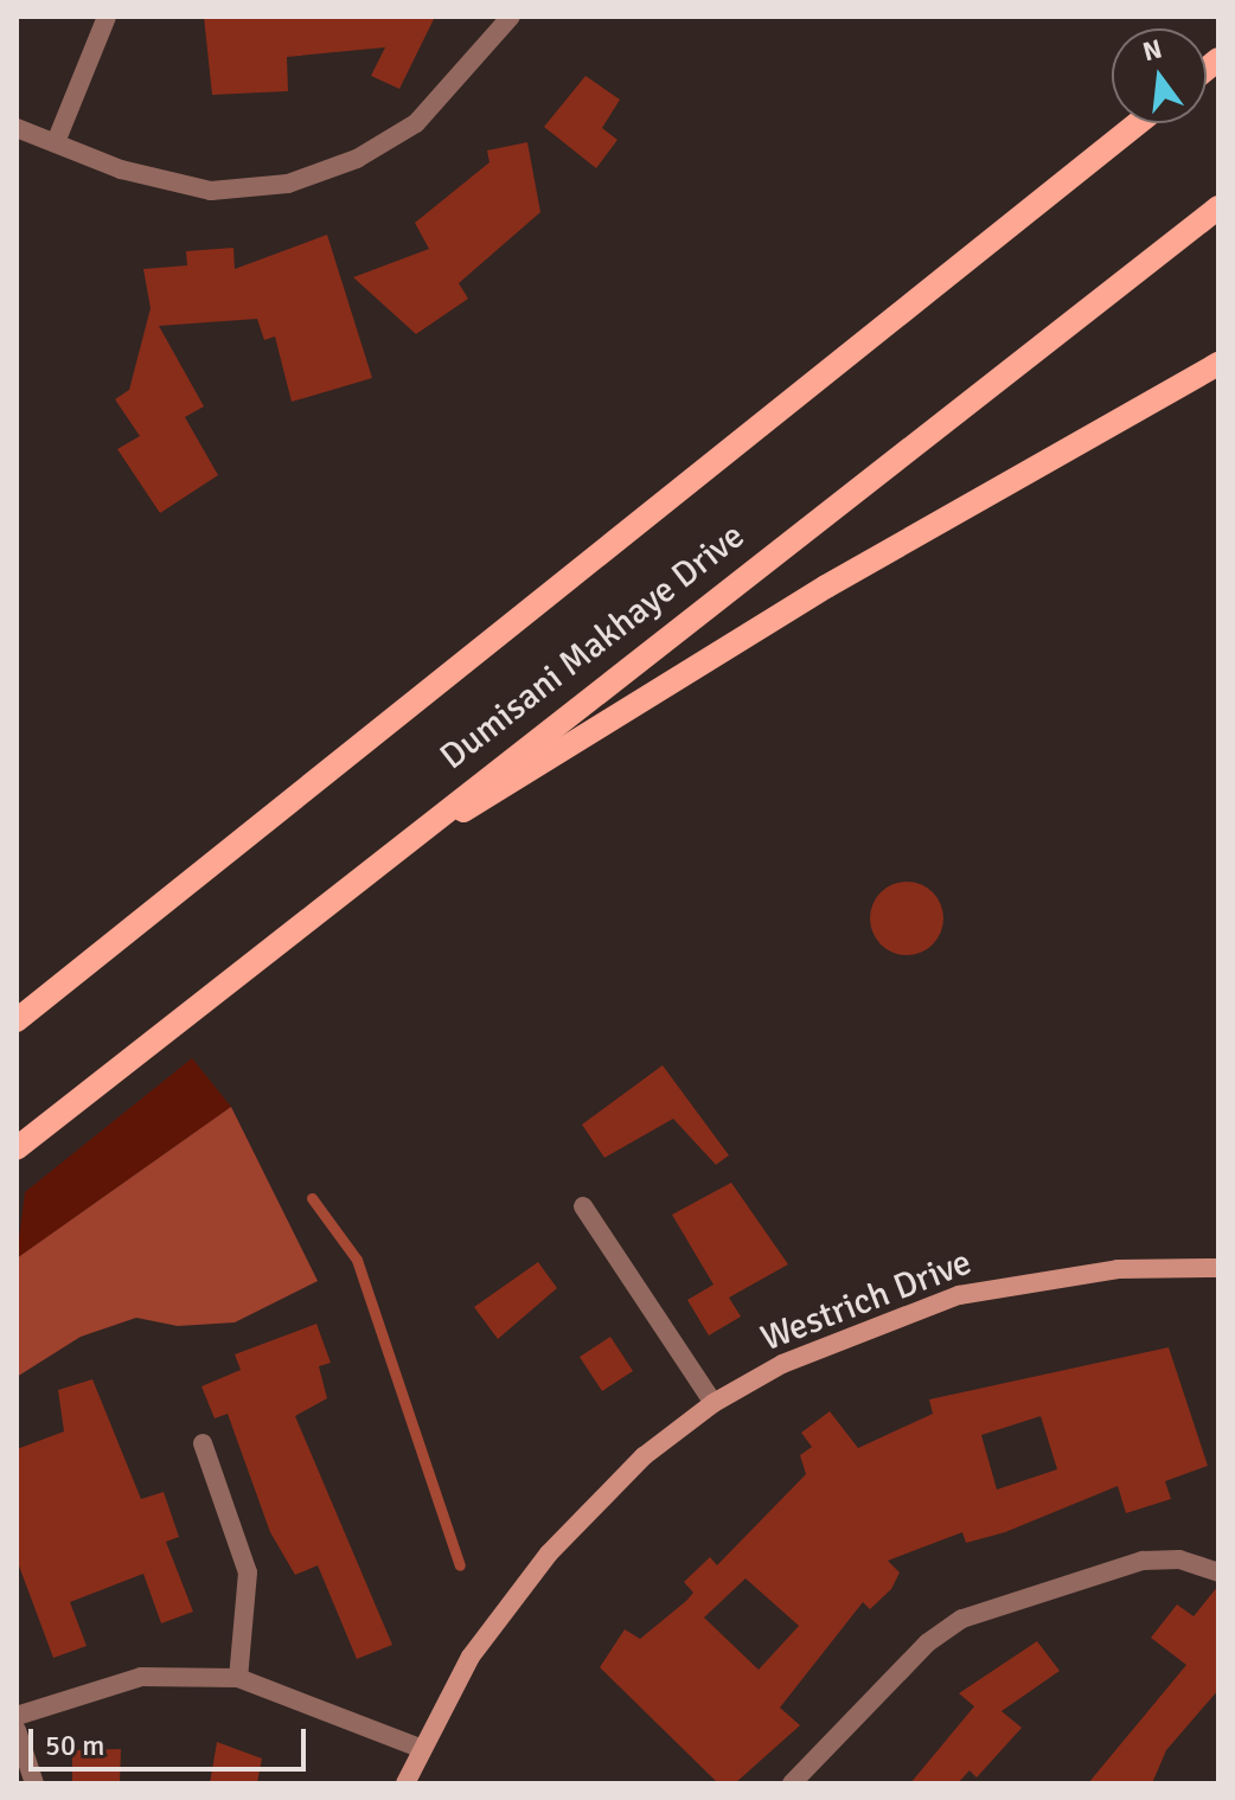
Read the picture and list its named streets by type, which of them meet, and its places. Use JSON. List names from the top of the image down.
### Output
{
  "streets": {
    "main road": ["Dumisani Makhaye Drive"],
    "street": ["Westrich Drive"]
  },
  "scale_bar": "50 m",
  "north": "top"
}
